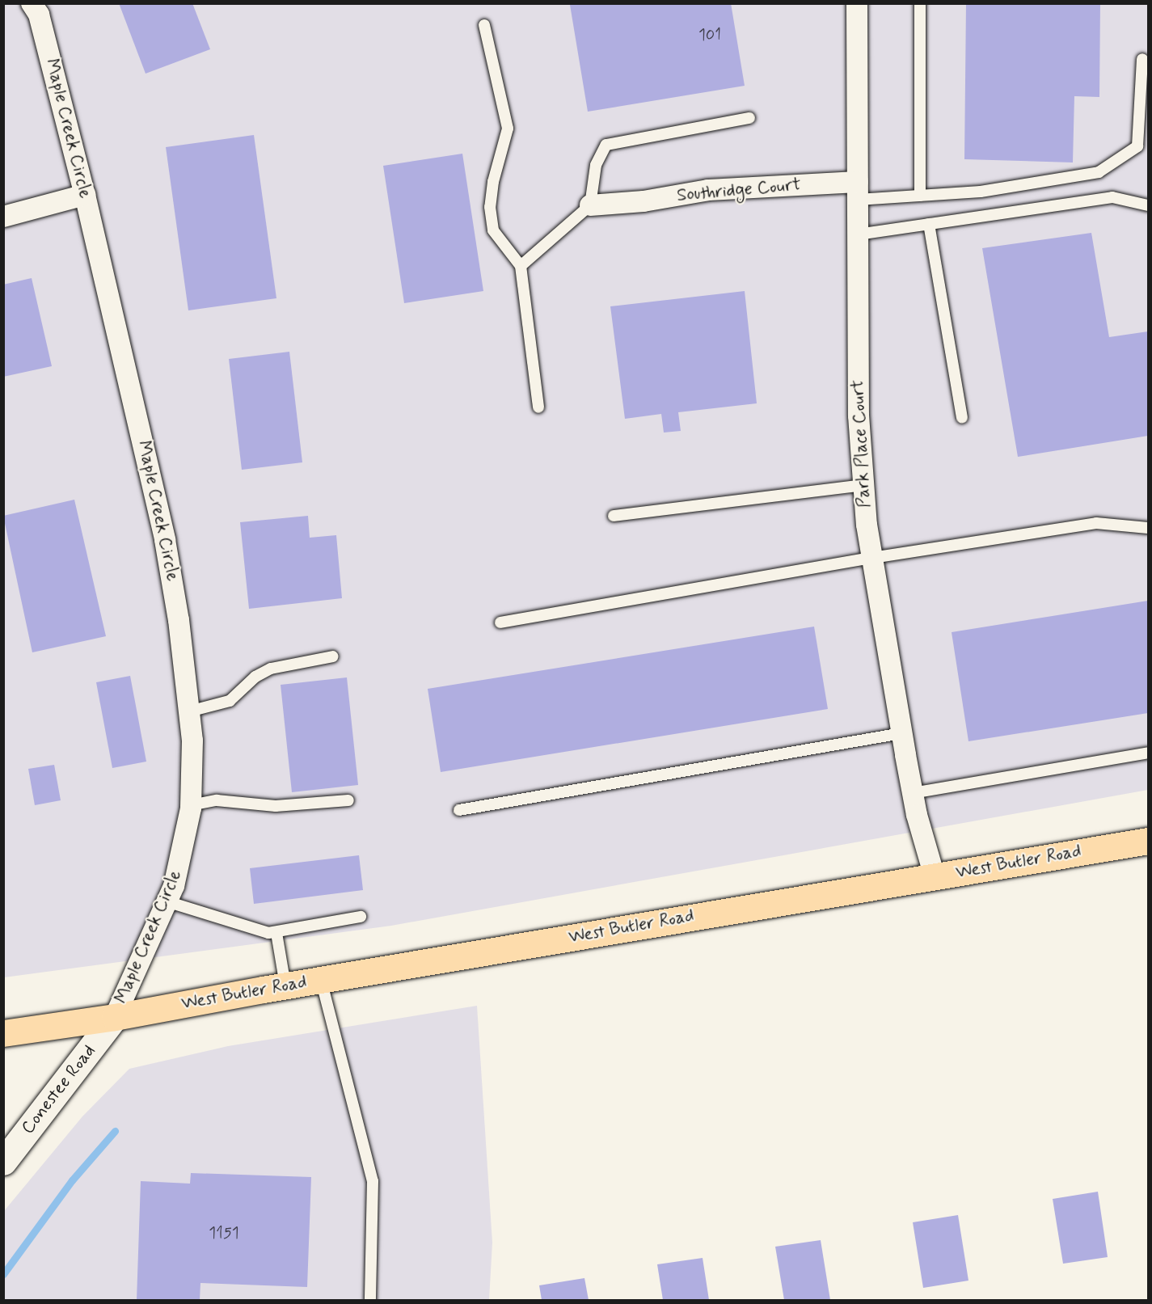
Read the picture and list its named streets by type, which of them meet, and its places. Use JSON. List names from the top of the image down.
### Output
{
  "streets": {
    "main road": ["West Butler Road", "Conestee Road"],
    "street": ["Maple Creek Circle", "Southridge Court", "Park Place Court"]
  },
  "crossings": [
    ["Maple Creek Circle", "West Butler Road"],
    ["Maple Creek Circle", "Conestee Road"],
    ["Southridge Court", "Park Place Court"],
    ["Park Place Court", "West Butler Road"],
    ["West Butler Road", "Conestee Road"]
  ],
  "house_numbers": ["101", "1151"]
}
